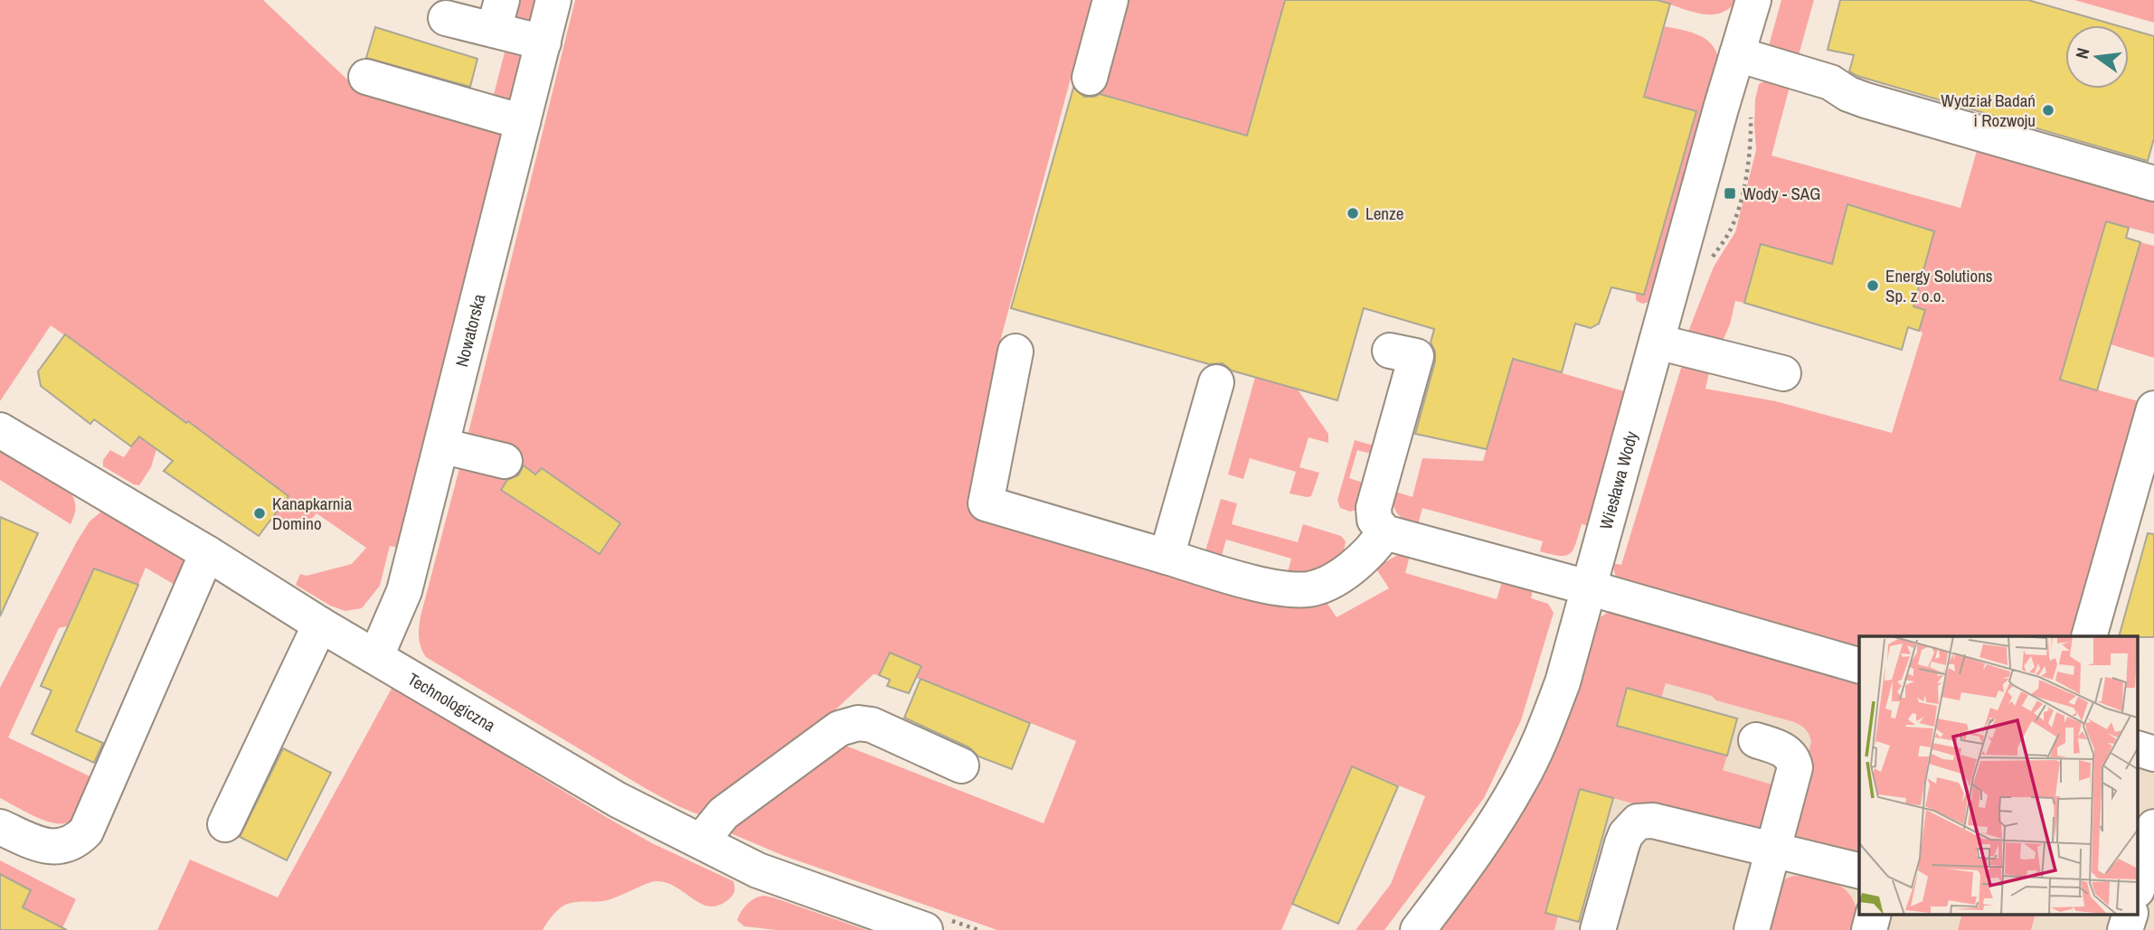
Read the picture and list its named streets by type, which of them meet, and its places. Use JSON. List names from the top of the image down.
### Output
{
  "streets": {
    "street": ["Nowatorska", "Wiesława Wody", "Technologiczna"]
  },
  "crossings": [
    ["Nowatorska", "Technologiczna"]
  ],
  "places": {
    "other": [
      "Wydział Badań i Rozwoju",
      "Lenze",
      "Energy Solutions Sp. z o.o.",
      "Kanapkarnia Domino"
    ],
    "transit": ["Wody - SAG"]
  },
  "north": "left"
}
